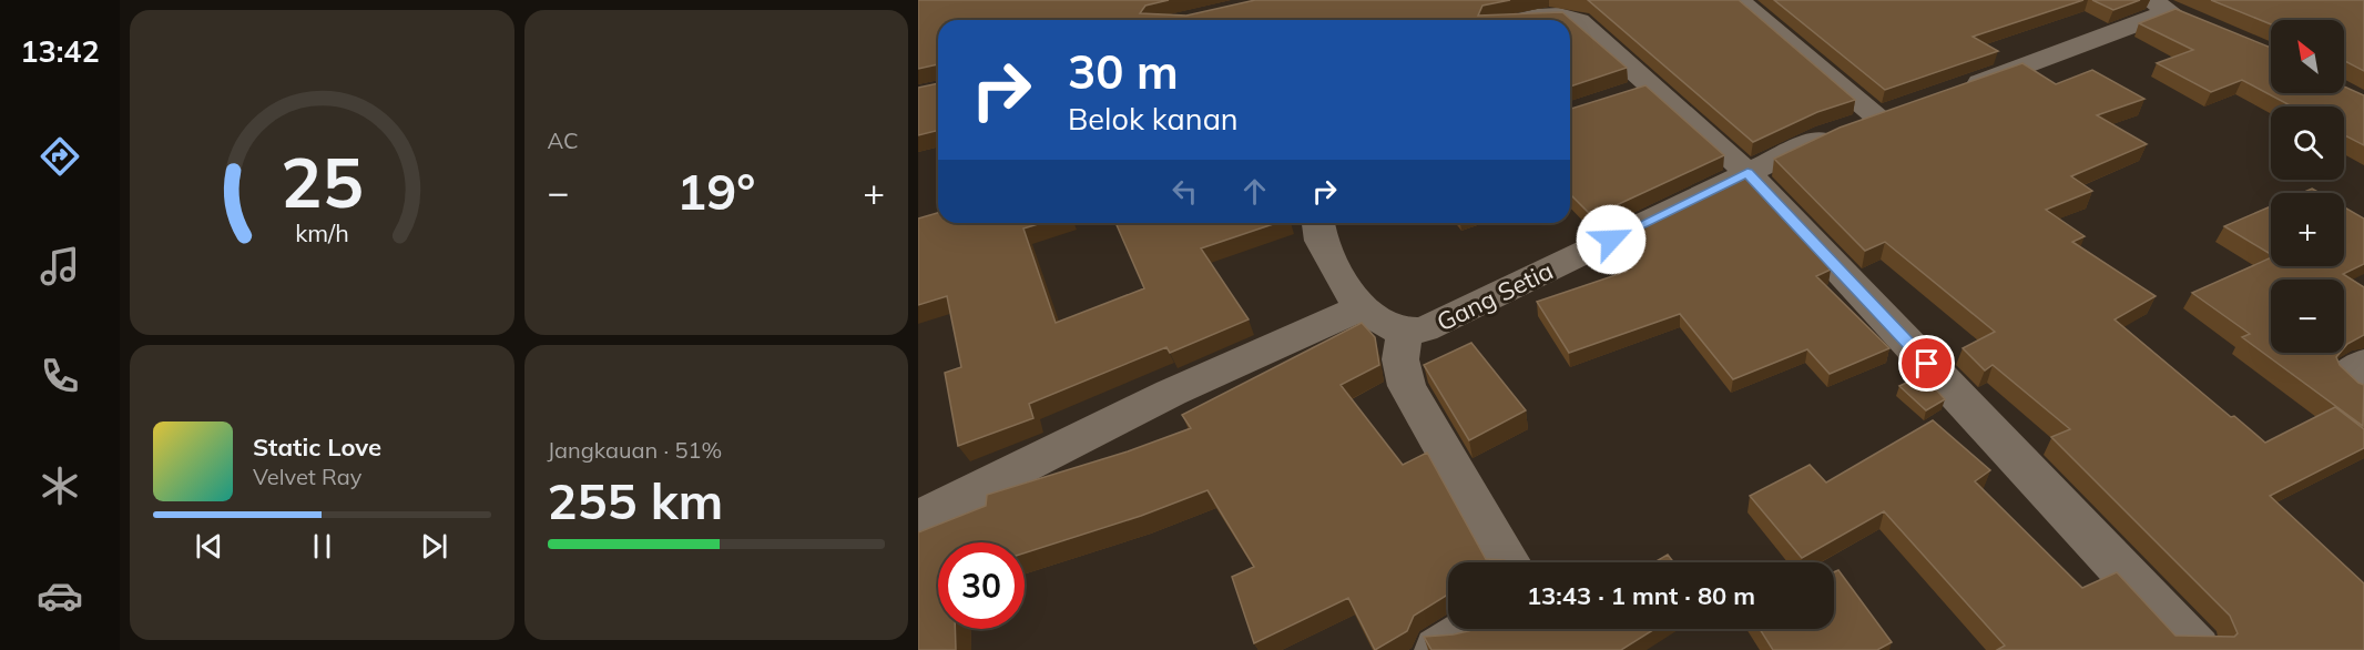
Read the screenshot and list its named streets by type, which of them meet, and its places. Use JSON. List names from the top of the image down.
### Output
{
  "streets": {
    "street": ["Gang Setia"]
  },
  "north": "top left",
  "page": {
    "tabs": "13:42",
    "tile": [
      "AC",
      ["Jangkauan · 51%", "255 km"]
    ],
    "map_buttons": ["+", "−"],
    "turn": ["30 m", "Belok kanan"],
    "heat": ["−", "19°", "+"],
    "song": ["Static Love", "Velvet Ray"],
    "limit": "30",
    "trip": "13:43 · 1 mnt · 80 m",
    "gauge": ["25", "km/h"]
  }
}
